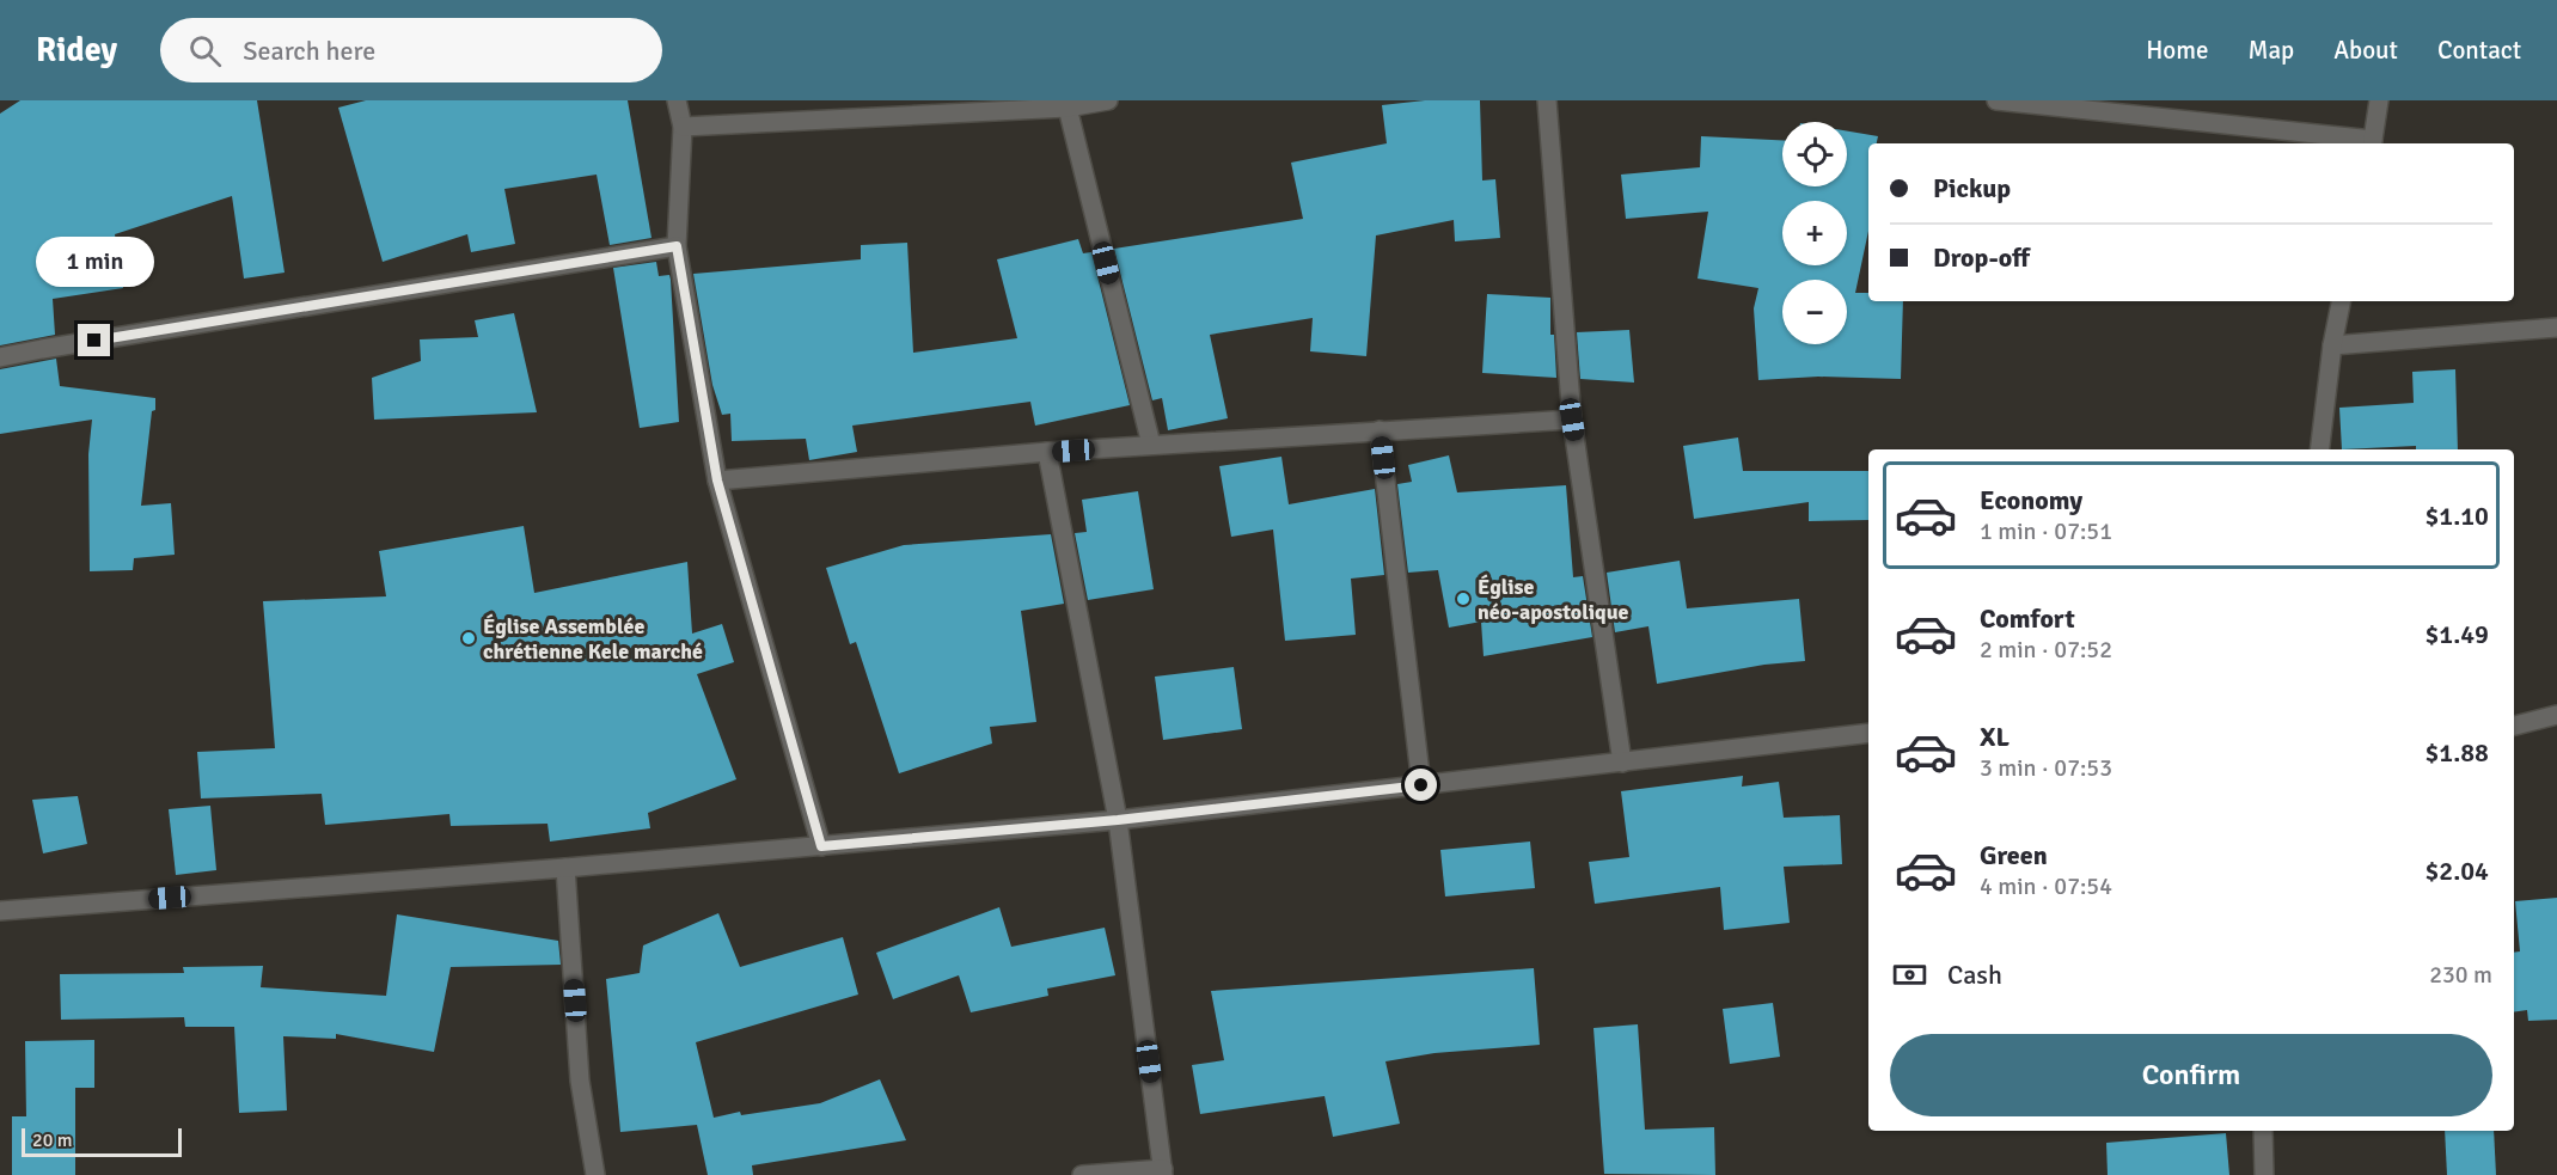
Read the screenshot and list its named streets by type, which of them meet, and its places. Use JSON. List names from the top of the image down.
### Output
{
  "places": ["Église néo-apostolique", "Église Assemblée chrétienne Kele marché"],
  "scale_bar": "20 m",
  "page": {
    "header": "Ridey",
    "search": "Search here",
    "nav": [
      "Home",
      "Map",
      "About",
      "Contact"
    ],
    "map_buttons": ["+", "−"],
    "banner": ["Pickup", "Drop-off"],
    "bubble": "1 min",
    "list": [
      {
        "name": "Economy",
        "note": "1 min · 07:51",
        "value": "$1.10"
      },
      {
        "name": "Comfort",
        "note": "2 min · 07:52",
        "value": "$1.49"
      },
      {
        "name": "XL",
        "note": "3 min · 07:53",
        "value": "$1.88"
      },
      {
        "name": "Green",
        "note": "4 min · 07:54",
        "value": "$2.04"
      }
    ],
    "pay": ["Cash", "230 m"],
    "buttons": "Confirm",
    "scale": "20 m"
  }
}
